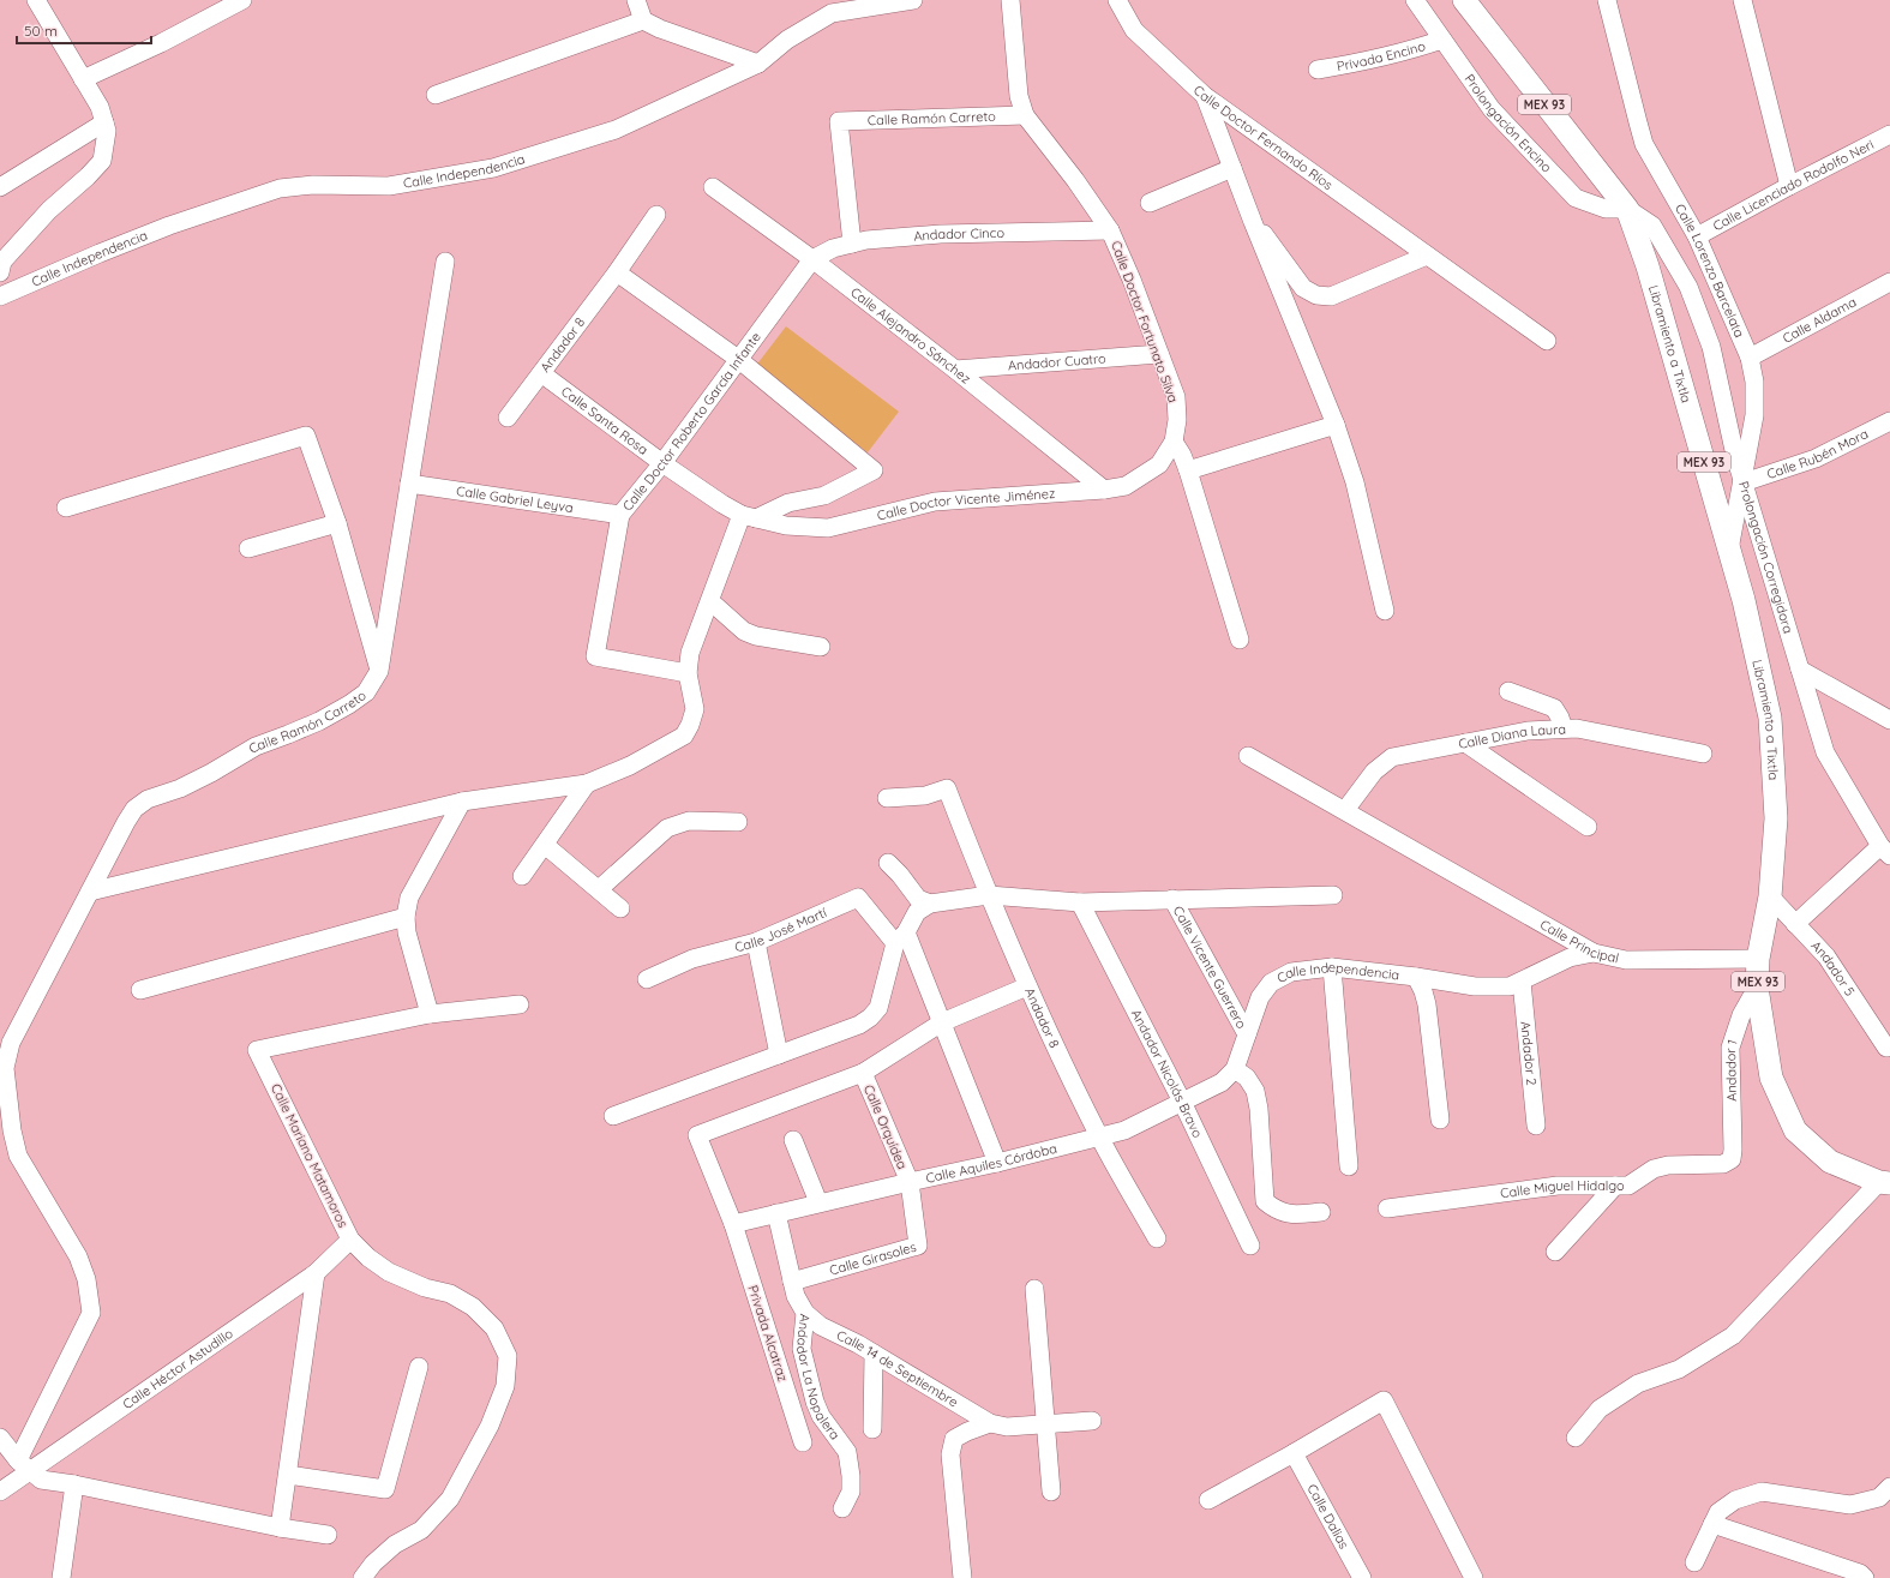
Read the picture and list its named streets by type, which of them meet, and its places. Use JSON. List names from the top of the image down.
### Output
{
  "streets": {
    "main road": ["MEX 93", "Libramiento a Tixtla"],
    "street": [
      "Privada Encino",
      "Calle Ramón Carreto",
      "Prolongación Encino",
      "Calle Doctor Fernando Ríos",
      "Calle Independencia",
      "Calle Licenciado Rodolfo Neri",
      "Andador Cinco",
      "Calle Lorenzo Barcelata",
      "Calle Aldama",
      "Calle Doctor Fortunato Silva",
      "Calle Alejandro Sánchez",
      "Andador 8",
      "Andador Cuatro",
      "Calle Santa Rosa",
      "Calle Doctor Roberto García Infante",
      "Calle Rubén Mora",
      "Calle Gabriel Leyva",
      "Calle Doctor Vicente Jiménez",
      "Prolongación Corregidora",
      "Calle Diana Laura",
      "Calle José Martí",
      "Calle Principal",
      "Calle Vicente Guerrero",
      "Andador 5",
      "Andador 2",
      "Andador 1",
      "Andador Nicolás Bravo",
      "Calle Orquídea",
      "Calle Mariano Matamoros",
      "Calle Aquiles Córdoba",
      "Calle Miguel Hidalgo",
      "Calle Girasoles",
      "Privada Alcatraz",
      "Calle Héctor Astudillo",
      "Calle 14 de Septiembre",
      "Andador La Nopalera",
      "Calle Dalias"
    ]
  },
  "crossings": [
    ["Privada Encino", "Prolongación Encino"],
    ["MEX 93", "Prolongación Encino"],
    ["MEX 93", "Libramiento a Tixtla"],
    ["MEX 93", "Prolongación Corregidora"],
    ["Calle Ramón Carreto", "Andador Cinco"],
    ["Calle Ramón Carreto", "Calle Doctor Fortunato Silva"],
    ["Calle Ramón Carreto", "Calle Gabriel Leyva"],
    ["Prolongación Encino", "Libramiento a Tixtla"],
    ["Prolongación Encino", "Prolongación Corregidora"],
    ["Calle Independencia", "Calle Principal"],
    ["Calle Independencia", "Calle Vicente Guerrero"],
    ["Calle Independencia", "Andador 2"],
    ["Calle Independencia", "Calle Aquiles Córdoba"],
    ["Calle Licenciado Rodolfo Neri", "Calle Lorenzo Barcelata"],
    ["Andador Cinco", "Calle Doctor Fortunato Silva"],
    ["Andador Cinco", "Calle Alejandro Sánchez"],
    ["Andador Cinco", "Calle Doctor Roberto García Infante"],
    ["Calle Lorenzo Barcelata", "Calle Aldama"],
    ["Calle Lorenzo Barcelata", "Libramiento a Tixtla"],
    ["Calle Lorenzo Barcelata", "Calle Rubén Mora"],
    ["Calle Lorenzo Barcelata", "Prolongación Corregidora"],
    ["Calle Doctor Fortunato Silva", "Andador Cuatro"],
    ["Calle Doctor Fortunato Silva", "Calle Doctor Vicente Jiménez"],
    ["Calle Alejandro Sánchez", "Andador Cuatro"],
    ["Calle Alejandro Sánchez", "Calle Doctor Roberto García Infante"],
    ["Calle Alejandro Sánchez", "Calle Doctor Vicente Jiménez"],
    ["Libramiento a Tixtla", "Prolongación Corregidora"],
    ["Libramiento a Tixtla", "Calle Principal"],
    ["Libramiento a Tixtla", "Andador 5"],
    ["Libramiento a Tixtla", "Andador 1"],
    ["Andador 8", "Calle Santa Rosa"],
    ["Andador 8", "Calle Aquiles Córdoba"],
    ["Calle Santa Rosa", "Calle Doctor Roberto García Infante"],
    ["Calle Santa Rosa", "Calle Doctor Vicente Jiménez"],
    ["Calle Doctor Roberto García Infante", "Calle Gabriel Leyva"],
    ["Calle Rubén Mora", "Prolongación Corregidora"],
    ["Calle Diana Laura", "Calle Principal"],
    ["Andador 1", "Calle Miguel Hidalgo"],
    ["Andador Nicolás Bravo", "Calle Aquiles Córdoba"],
    ["Calle Orquídea", "Calle Aquiles Córdoba"],
    ["Calle Orquídea", "Calle Girasoles"],
    ["Calle Orquídea", "Privada Alcatraz"],
    ["Calle Mariano Matamoros", "Calle Héctor Astudillo"],
    ["Calle Aquiles Córdoba", "Calle Girasoles"],
    ["Calle Aquiles Córdoba", "Privada Alcatraz"],
    ["Calle Aquiles Córdoba", "Andador La Nopalera"],
    ["Calle Girasoles", "Andador La Nopalera"],
    ["Calle 14 de Septiembre", "Andador La Nopalera"]
  ],
  "scale_bar": "50 m"
}
